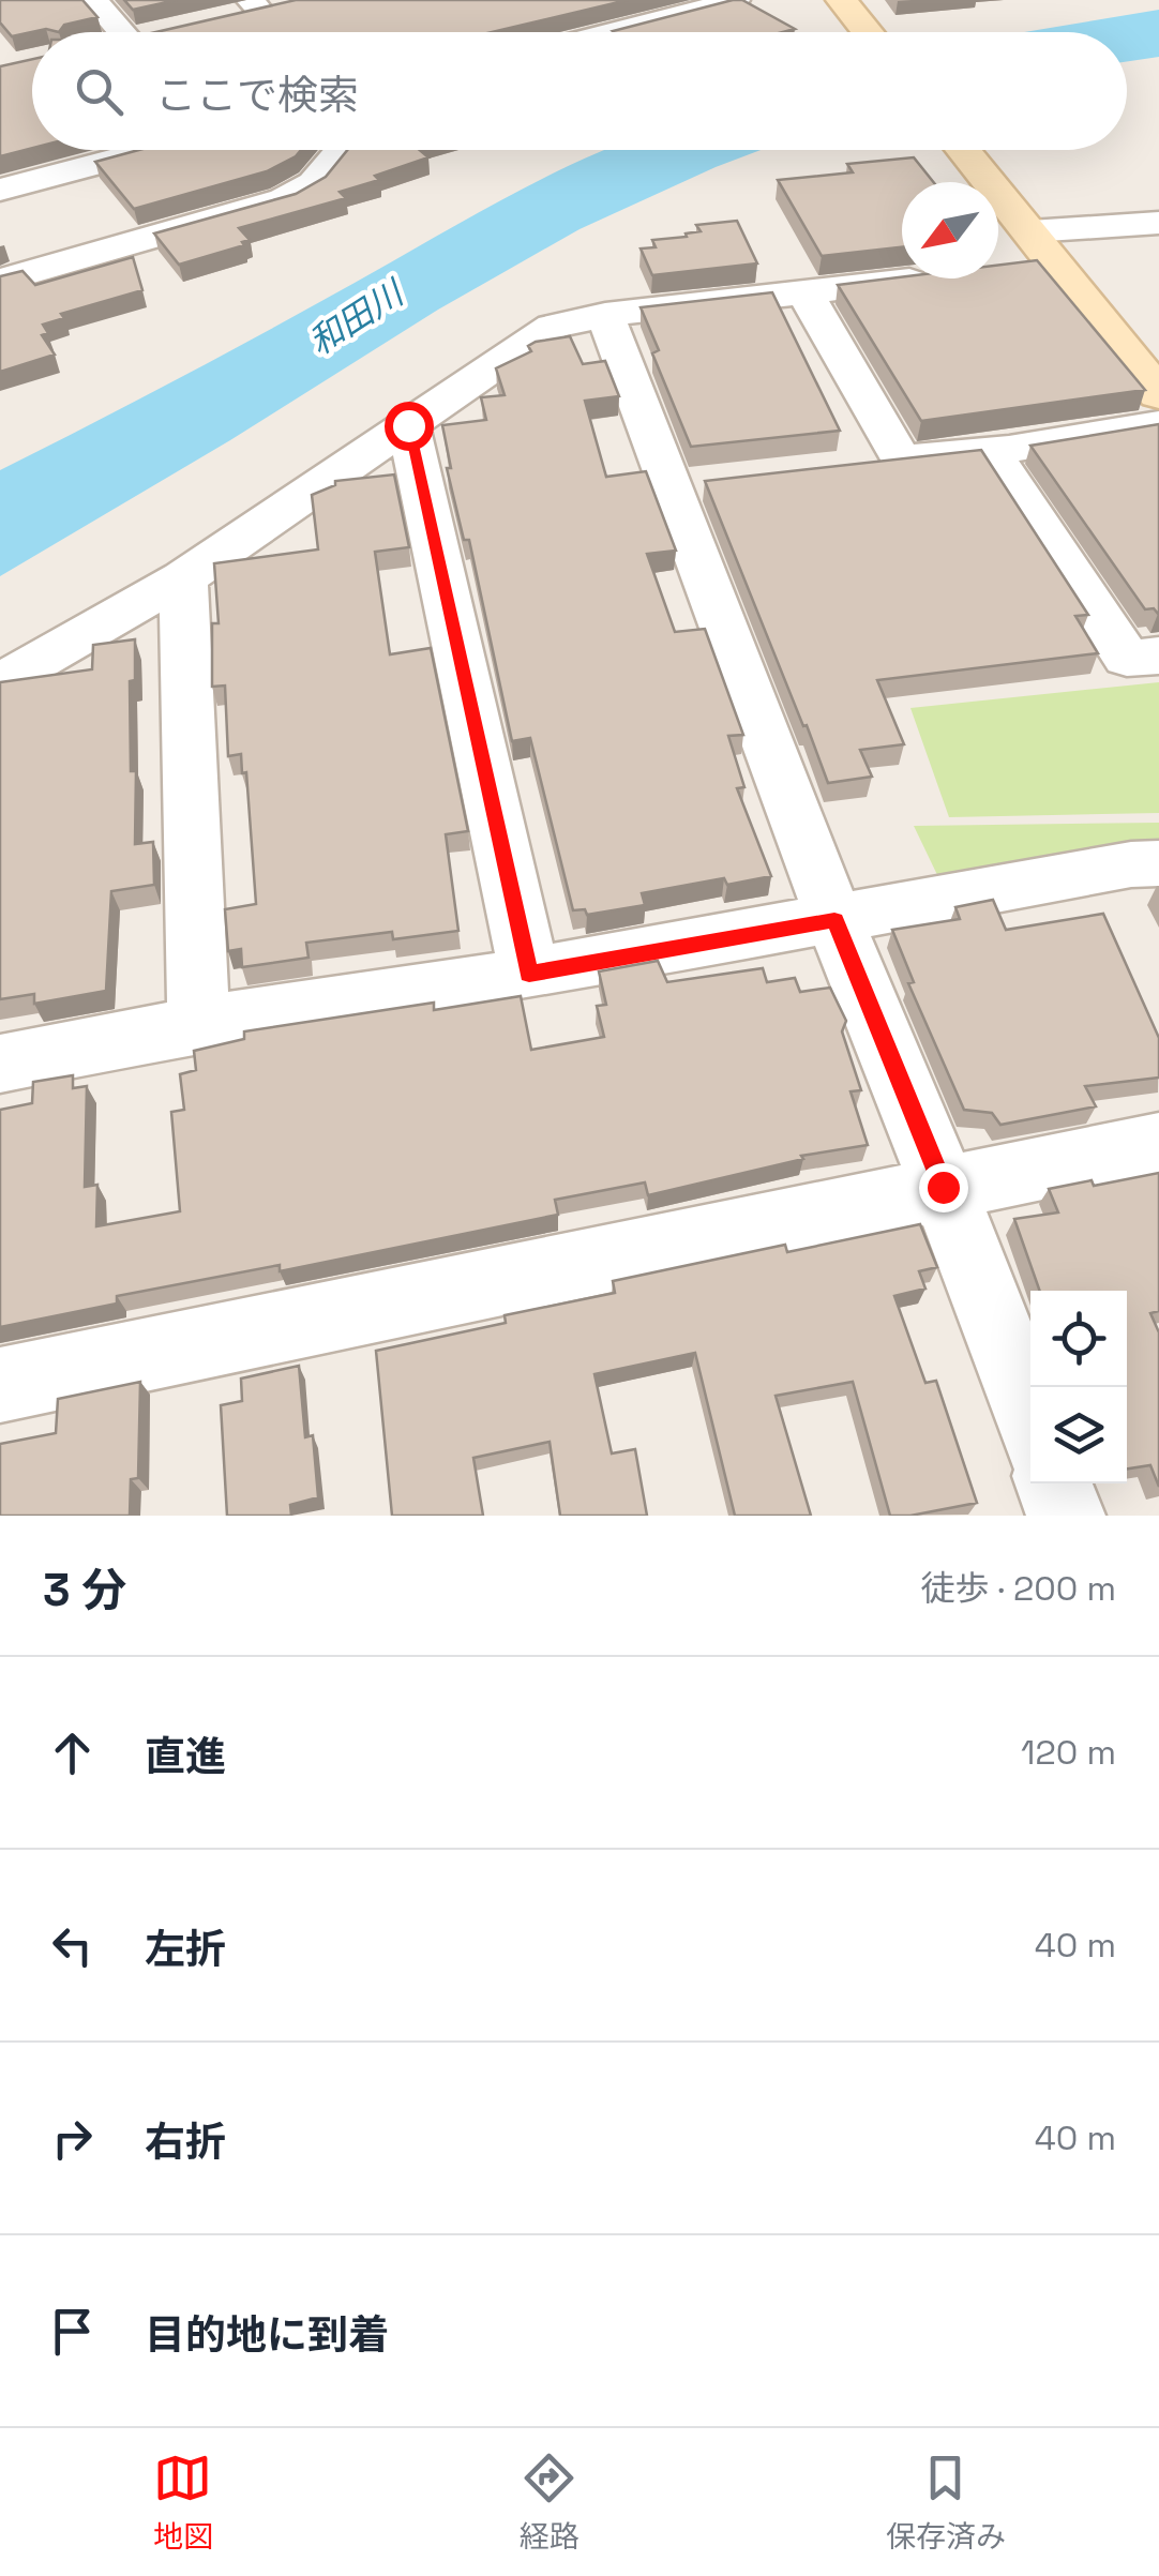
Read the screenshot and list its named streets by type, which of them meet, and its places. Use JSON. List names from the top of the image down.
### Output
{
  "water": ["和田川"],
  "north": "bottom left",
  "page": {
    "search": "ここで検索",
    "heading": ["3 分", "徒歩 · 200 m"],
    "list": [
      ["直進", "120 m"],
      ["左折", "40 m"],
      ["右折", "40 m"],
      "目的地に到着"
    ],
    "nav": ["地図", "経路", "保存済み"]
  }
}
